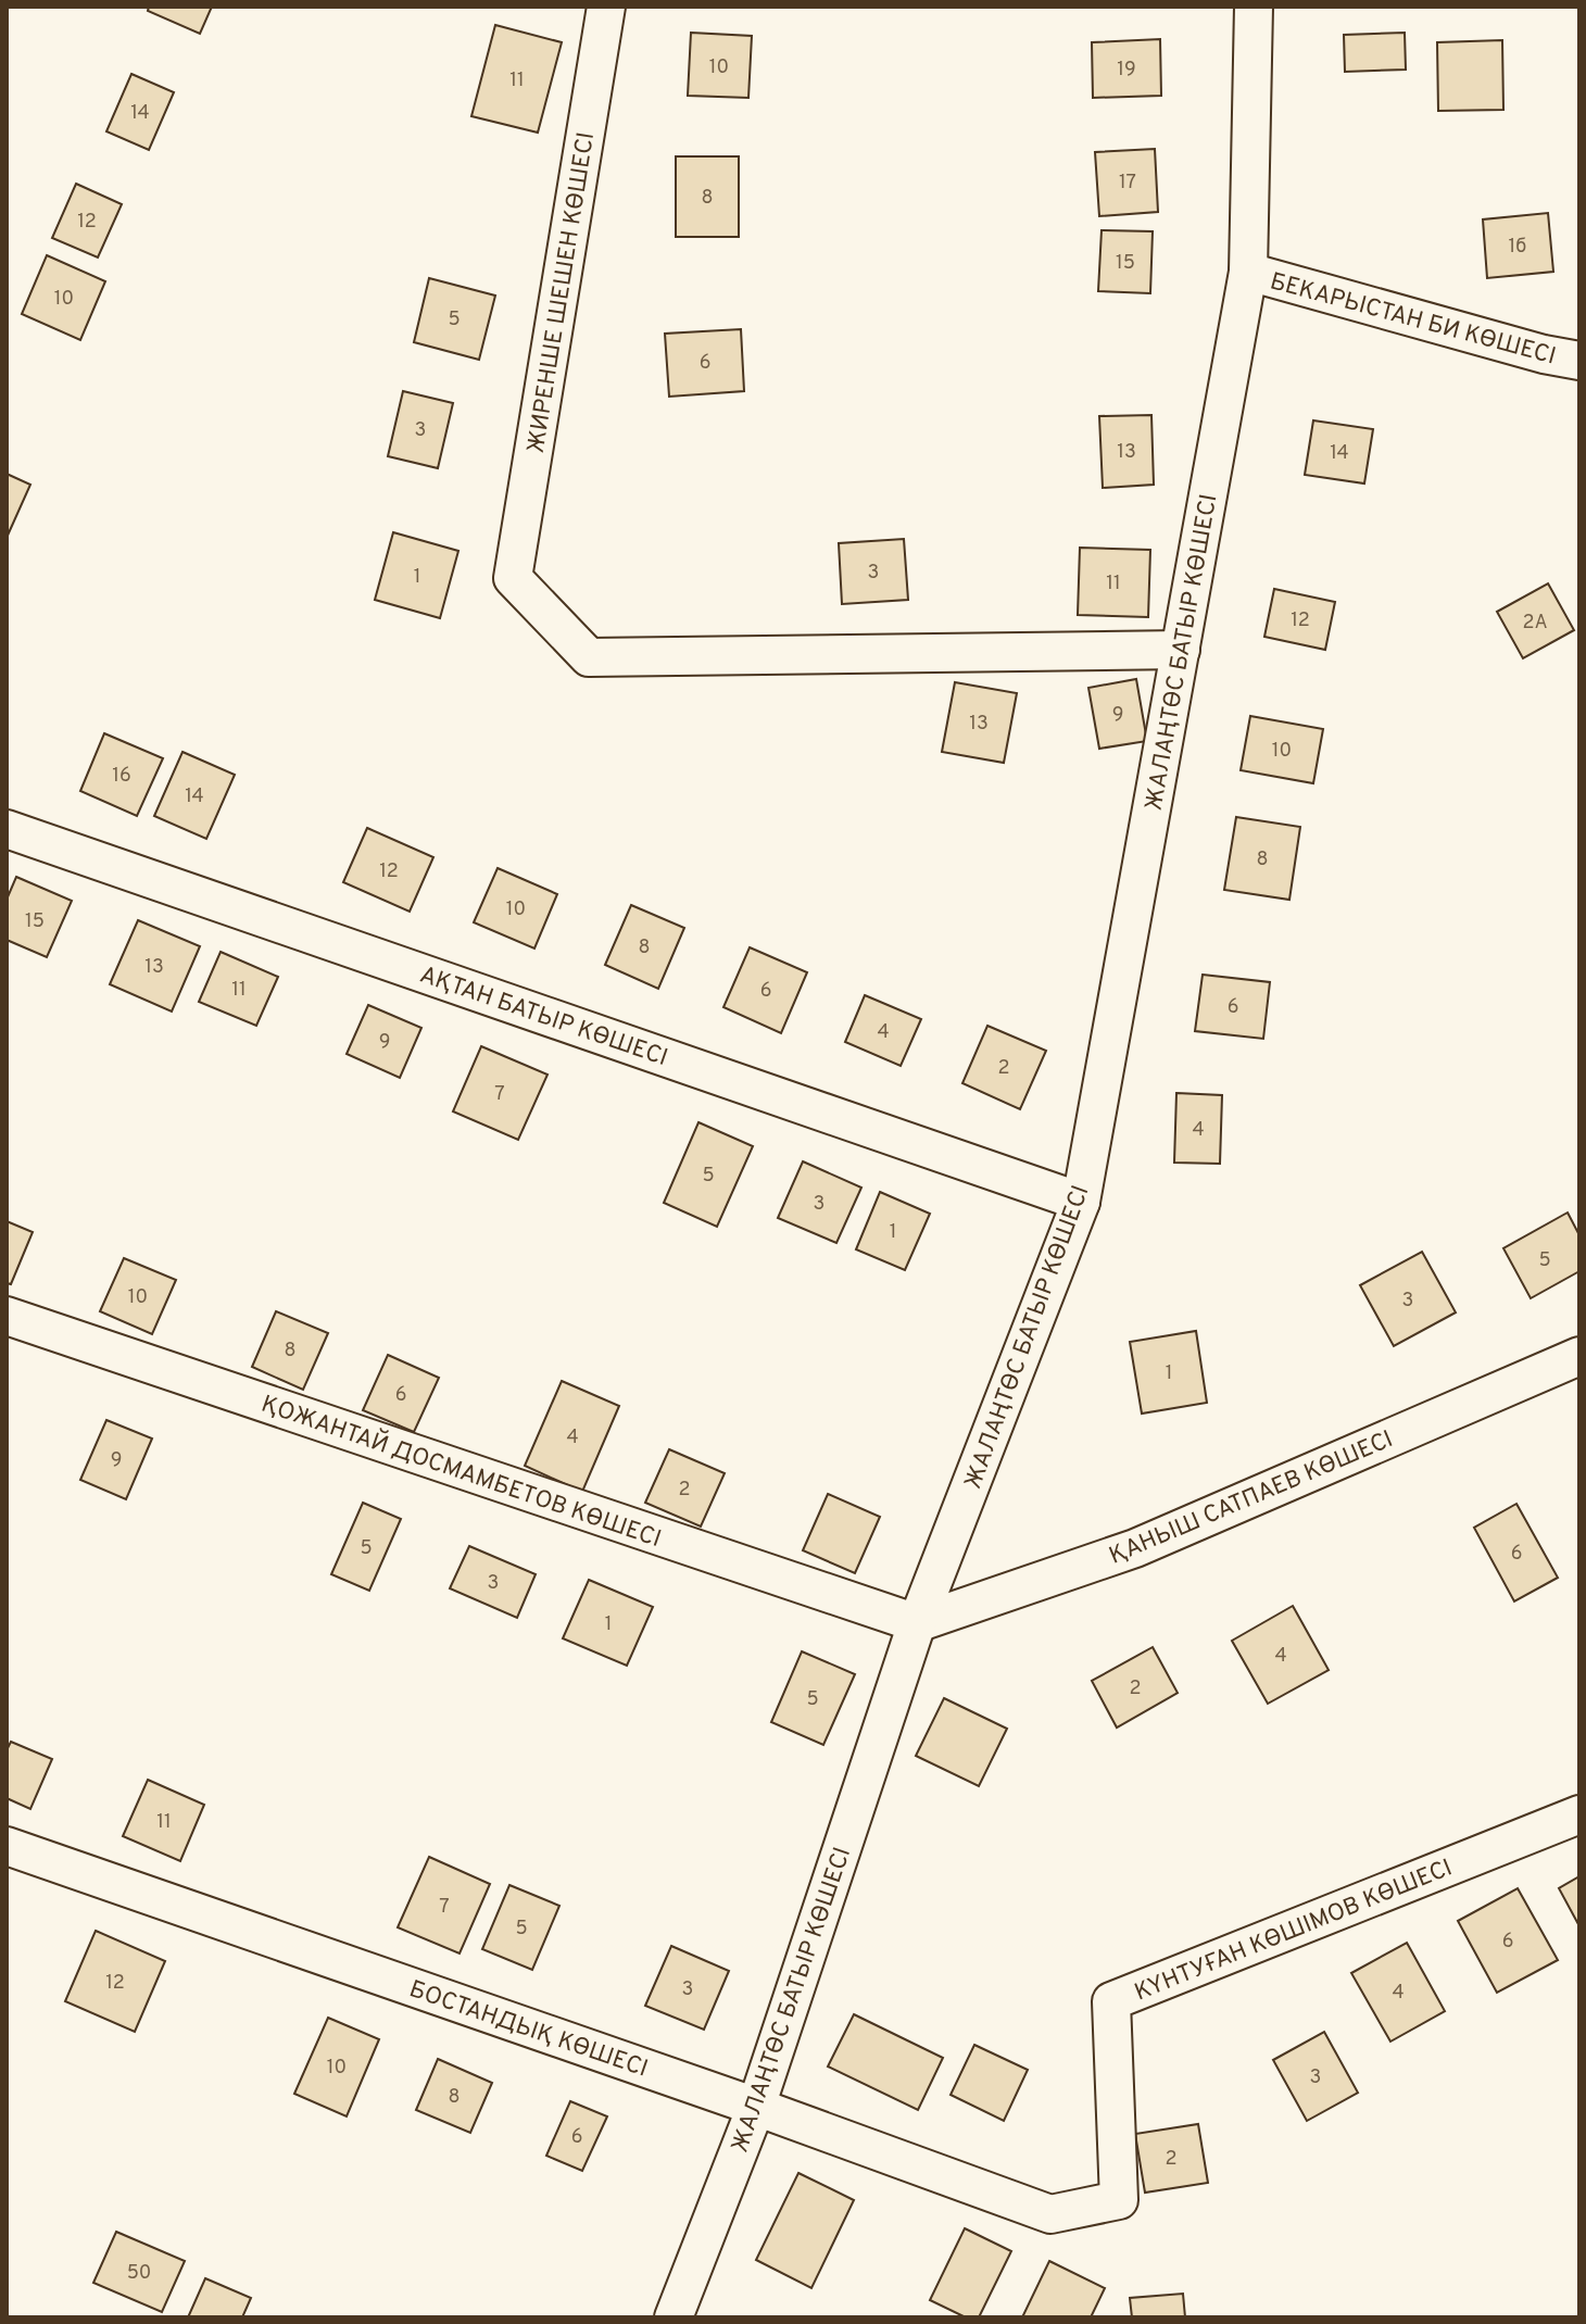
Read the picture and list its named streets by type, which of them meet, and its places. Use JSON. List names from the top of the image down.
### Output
{
  "streets": {
    "street": [
      "ЖИРЕНШЕ ШЕШЕН КӨШЕСІ",
      "БЕКАРЫСТАН БИ КӨШЕСІ",
      "ЖАЛАҢТӨС БАТЫР КӨШЕСІ",
      "АҚТАН БАТЫР КӨШЕСІ",
      "ҚОЖАНТАЙ ДОСМАМБЕТОВ КӨШЕСІ",
      "ҚАНЫШ САТПАЕВ КӨШЕСІ",
      "КҮНТУҒАН КӨШІМОВ КӨШЕСІ",
      "БОСТАНДЫҚ КӨШЕСІ"
    ]
  },
  "crossings": [
    ["ЖИРЕНШЕ ШЕШЕН КӨШЕСІ", "ЖАЛАҢТӨС БАТЫР КӨШЕСІ"],
    ["БЕКАРЫСТАН БИ КӨШЕСІ", "ЖАЛАҢТӨС БАТЫР КӨШЕСІ"],
    ["ЖАЛАҢТӨС БАТЫР КӨШЕСІ", "АҚТАН БАТЫР КӨШЕСІ"],
    ["ЖАЛАҢТӨС БАТЫР КӨШЕСІ", "ҚОЖАНТАЙ ДОСМАМБЕТОВ КӨШЕСІ"],
    ["ЖАЛАҢТӨС БАТЫР КӨШЕСІ", "ҚАНЫШ САТПАЕВ КӨШЕСІ"],
    ["ЖАЛАҢТӨС БАТЫР КӨШЕСІ", "БОСТАНДЫҚ КӨШЕСІ"],
    ["ҚОЖАНТАЙ ДОСМАМБЕТОВ КӨШЕСІ", "ҚАНЫШ САТПАЕВ КӨШЕСІ"],
    ["КҮНТУҒАН КӨШІМОВ КӨШЕСІ", "БОСТАНДЫҚ КӨШЕСІ"]
  ],
  "house_numbers": [
    "10",
    "19",
    "11",
    "14",
    "17",
    "8",
    "12",
    "1б",
    "15",
    "10",
    "5",
    "6",
    "3",
    "13",
    "14",
    "3",
    "1",
    "11",
    "12",
    "2А",
    "9",
    "13",
    "10",
    "16",
    "14",
    "8",
    "12",
    "10",
    "15",
    "8",
    "13",
    "11",
    "6",
    "6",
    "4",
    "9",
    "2",
    "7",
    "4",
    "5",
    "3",
    "1",
    "5",
    "10",
    "3",
    "8",
    "1",
    "6",
    "4",
    "9",
    "2",
    "5",
    "6",
    "3",
    "1",
    "4",
    "2",
    "5",
    "11",
    "7",
    "5",
    "6",
    "12",
    "3",
    "4",
    "10",
    "3",
    "8",
    "6",
    "2",
    "50"
  ]
}
